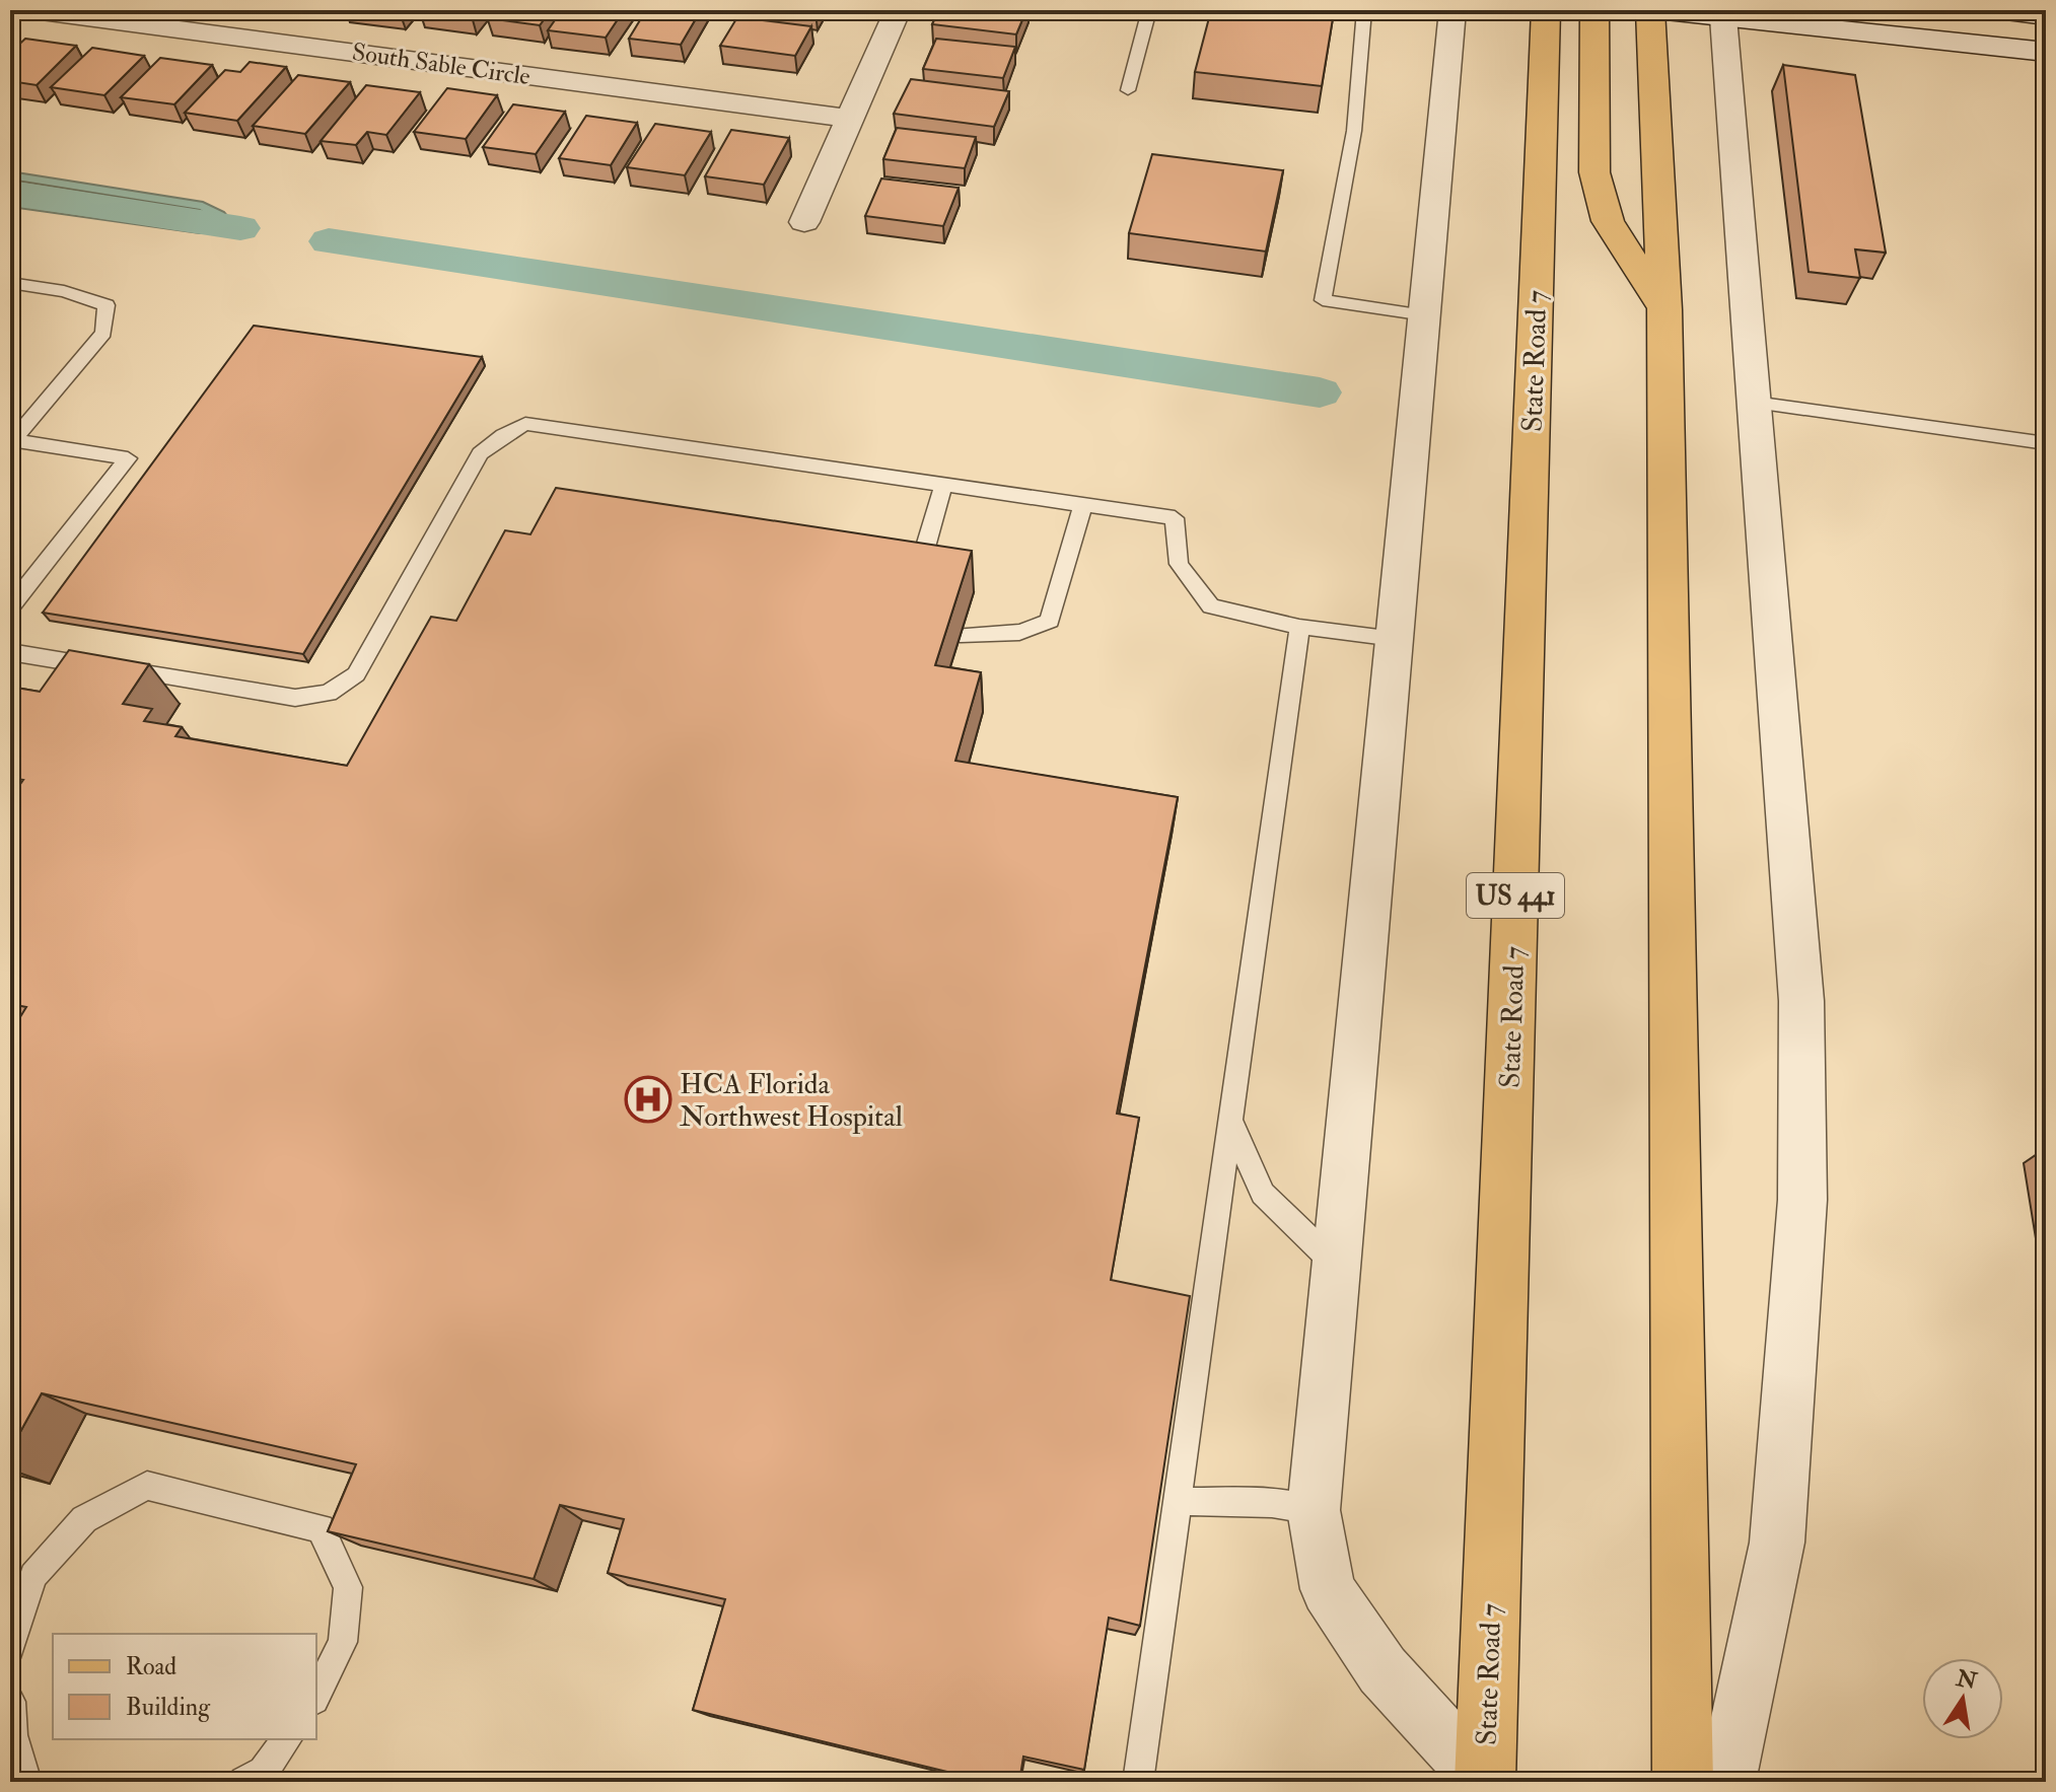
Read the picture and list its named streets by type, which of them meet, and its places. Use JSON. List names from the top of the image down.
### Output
{
  "streets": {
    "main road": ["State Road 7", "US 441"],
    "street": ["South Sable Circle"]
  },
  "places": {
    "hospital": ["HCA Florida Northwest Hospital"]
  },
  "legend": ["Road", "Building"],
  "north": "top"
}
